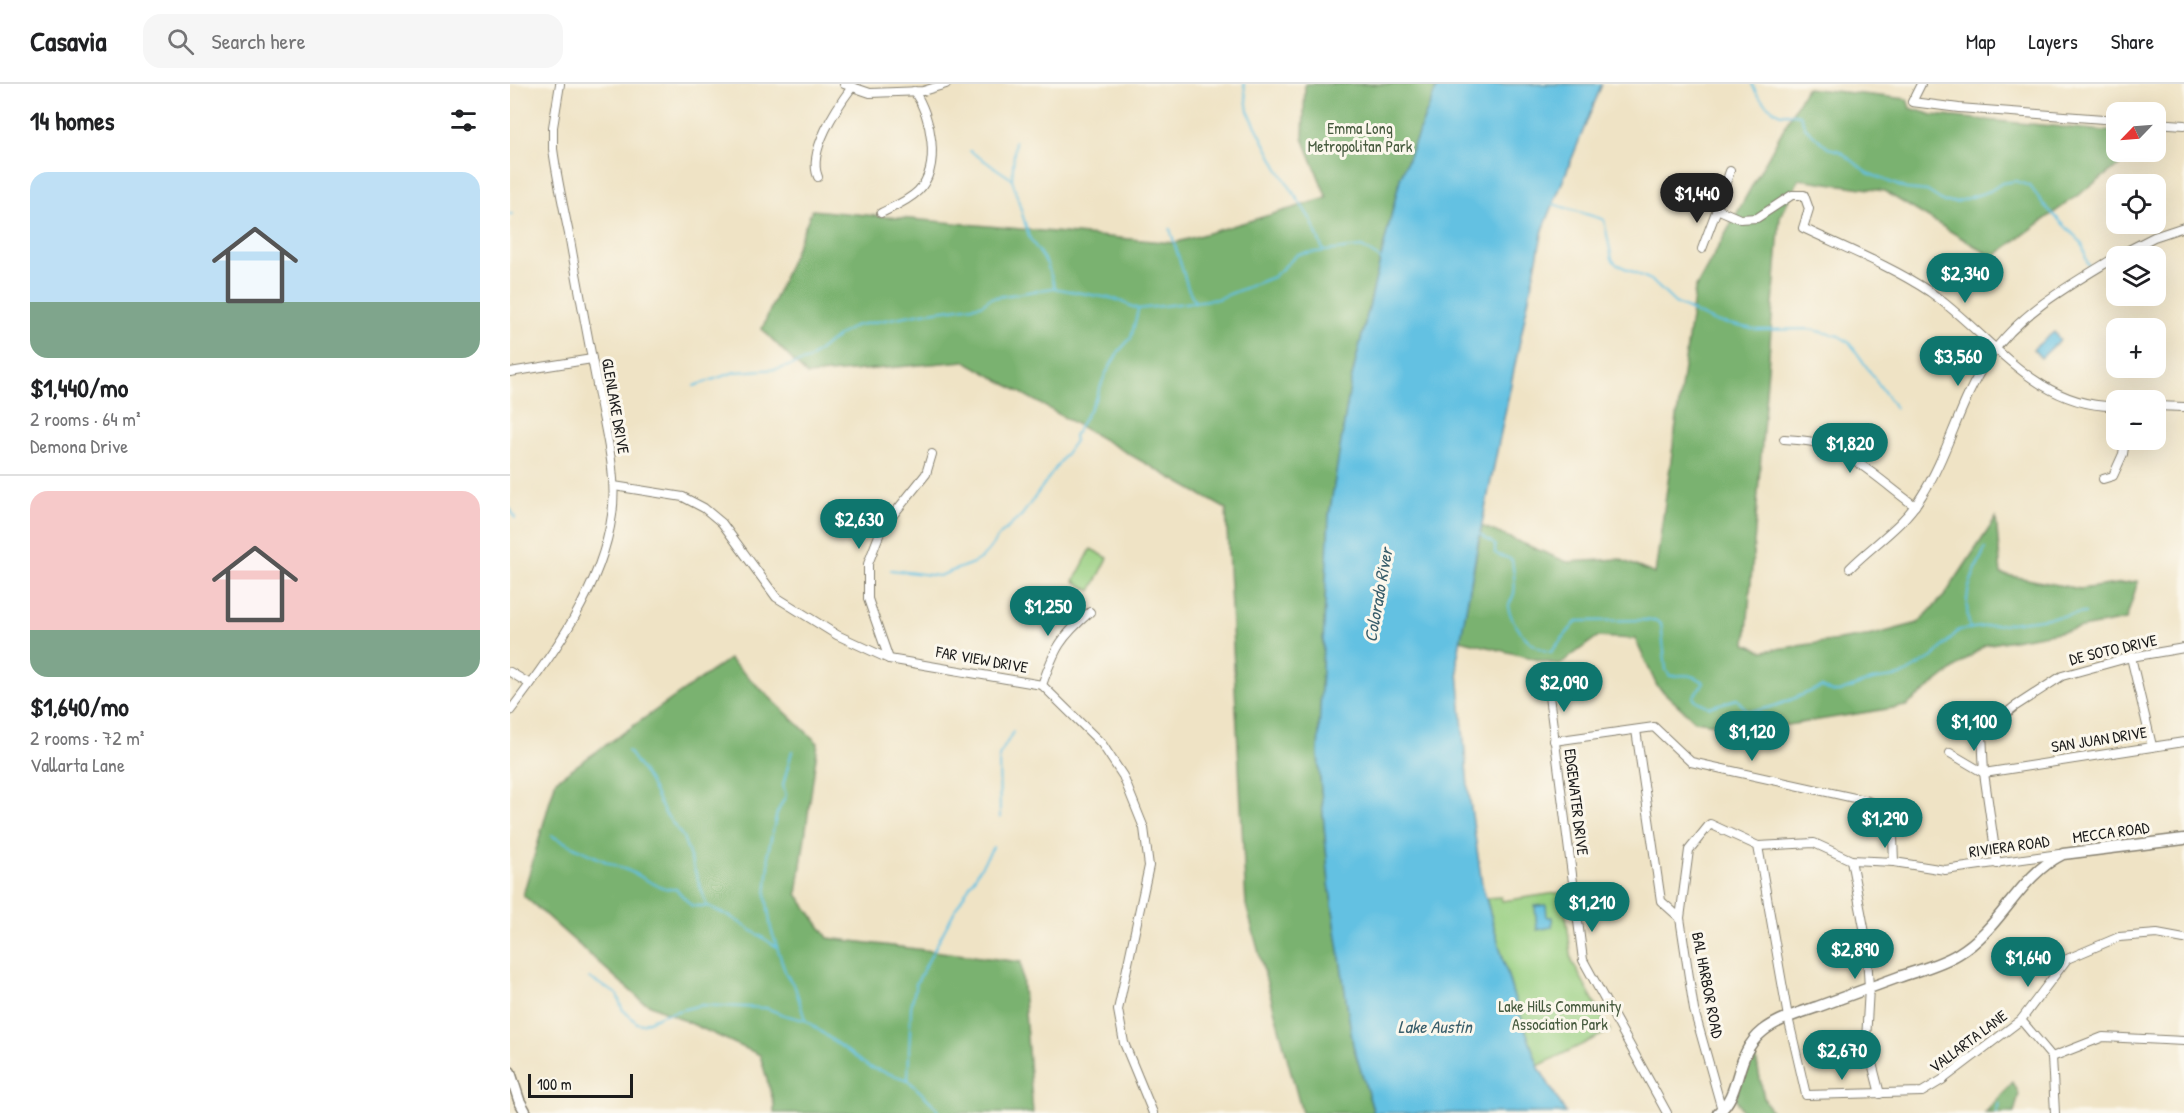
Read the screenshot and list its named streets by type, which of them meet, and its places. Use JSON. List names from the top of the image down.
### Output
{
  "streets": {
    "street": [
      "GLENLAKE DRIVE",
      "DE SOTO DRIVE",
      "FAR VIEW DRIVE",
      "SAN JUAN DRIVE",
      "EDGEWATER DRIVE",
      "MECCA ROAD",
      "RIVIERA ROAD",
      "BAL HARBOR ROAD",
      "VALLARTA LANE"
    ]
  },
  "crossings": [
    ["GLENLAKE DRIVE", "FAR VIEW DRIVE"],
    ["DE SOTO DRIVE", "SAN JUAN DRIVE"],
    ["DE SOTO DRIVE", "RIVIERA ROAD"],
    ["MECCA ROAD", "RIVIERA ROAD"],
    ["MECCA ROAD", "BAL HARBOR ROAD"],
    ["MECCA ROAD", "VALLARTA LANE"],
    ["RIVIERA ROAD", "BAL HARBOR ROAD"]
  ],
  "water": ["Colorado River", "Lake Austin"],
  "parks": ["Emma Long Metropolitan Park", "Lake Hills Community Association Park"],
  "scale_bar": "100 m",
  "north": "bottom left",
  "page": {
    "header": "Casavia",
    "search": "Search here",
    "nav": ["Map", "Layers", "Share"],
    "heading": "14 homes",
    "map_buttons": ["+", "−"],
    "list": [
      {
        "name": "$1,440/mo",
        "note": "2 rooms · 64 m² · Demona Drive"
      },
      {
        "name": "$1,640/mo",
        "note": "2 rooms · 72 m² · Vallarta Lane"
      }
    ],
    "price": [
      "$1,440",
      "$2,340",
      "$3,560",
      "$1,820",
      "$2,630",
      "$1,250",
      "$2,090",
      "$1,100",
      "$1,120",
      "$1,290",
      "$1,210",
      "$2,890",
      "$1,640",
      "$2,670"
    ],
    "scale": "100 m"
  }
}
